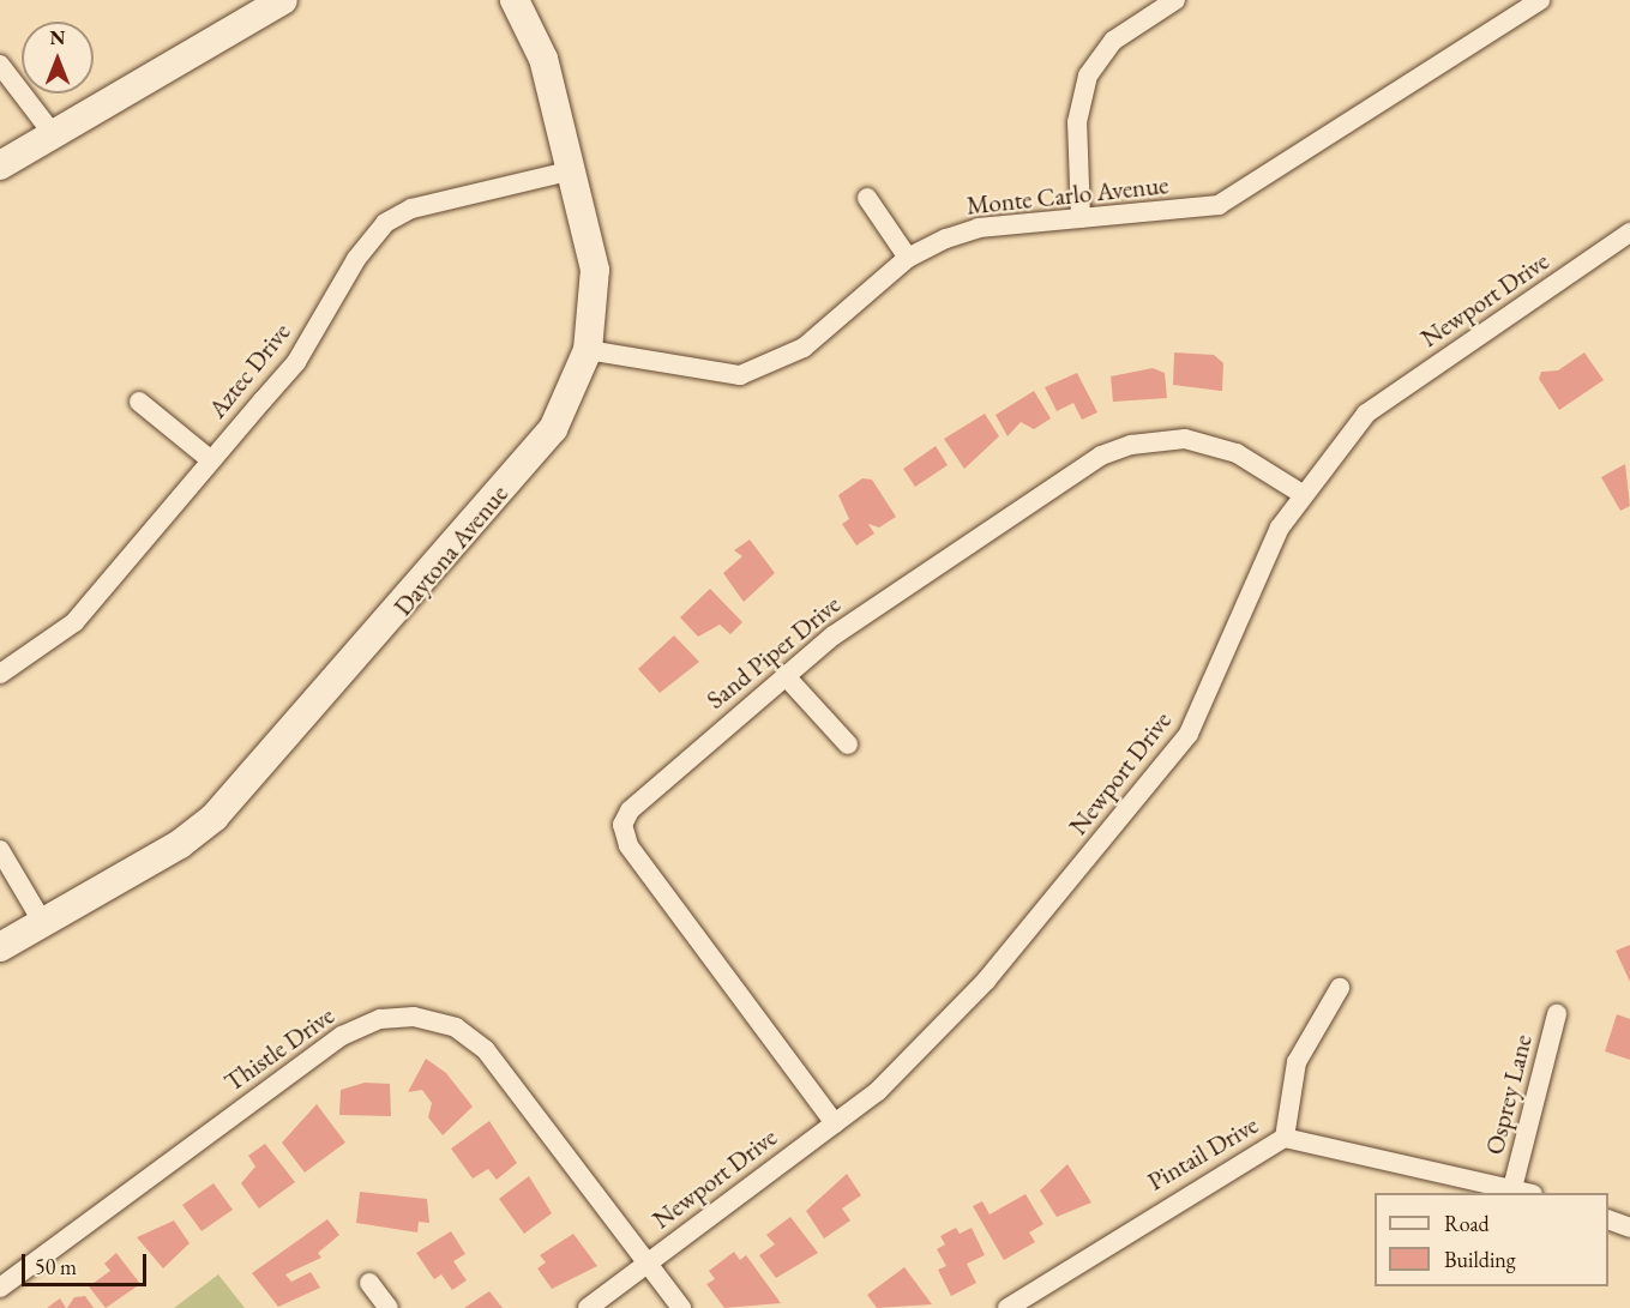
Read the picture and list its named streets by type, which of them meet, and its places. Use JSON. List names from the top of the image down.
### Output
{
  "streets": {
    "street": [
      "Monte Carlo Avenue",
      "Newport Drive",
      "Aztec Drive",
      "Daytona Avenue",
      "Sand Piper Drive",
      "Thistle Drive",
      "Osprey Lane",
      "Pintail Drive"
    ]
  },
  "crossings": [
    ["Monte Carlo Avenue", "Daytona Avenue"],
    ["Newport Drive", "Sand Piper Drive"],
    ["Newport Drive", "Thistle Drive"],
    ["Aztec Drive", "Daytona Avenue"],
    ["Osprey Lane", "Pintail Drive"]
  ],
  "legend": ["Road", "Building"],
  "scale_bar": "50 m",
  "north": "top"
}
